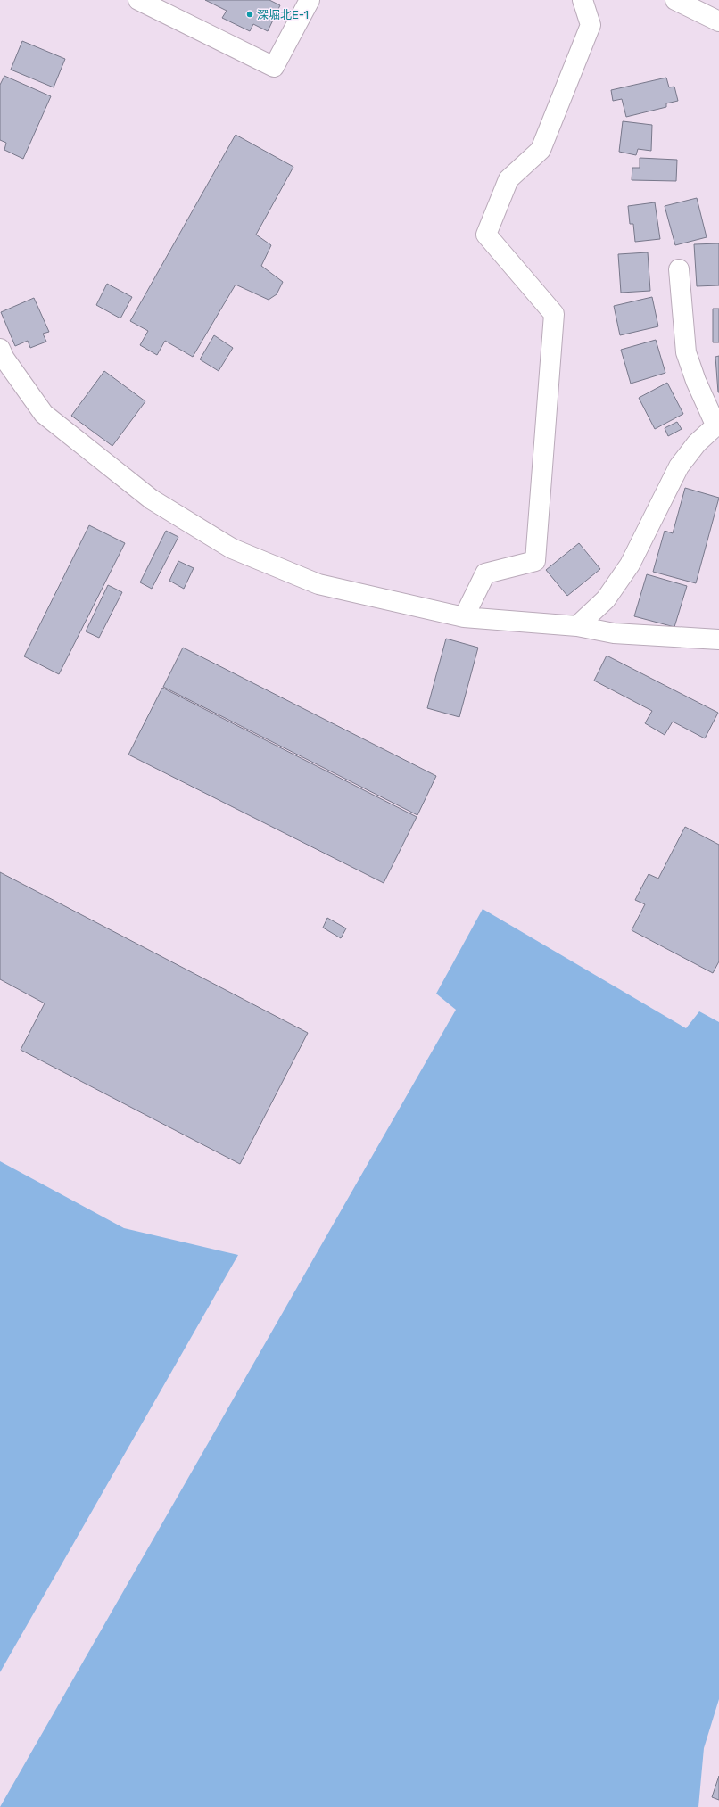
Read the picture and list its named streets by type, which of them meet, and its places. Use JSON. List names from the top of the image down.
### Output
{
  "places": ["深堀北E-1"]
}
